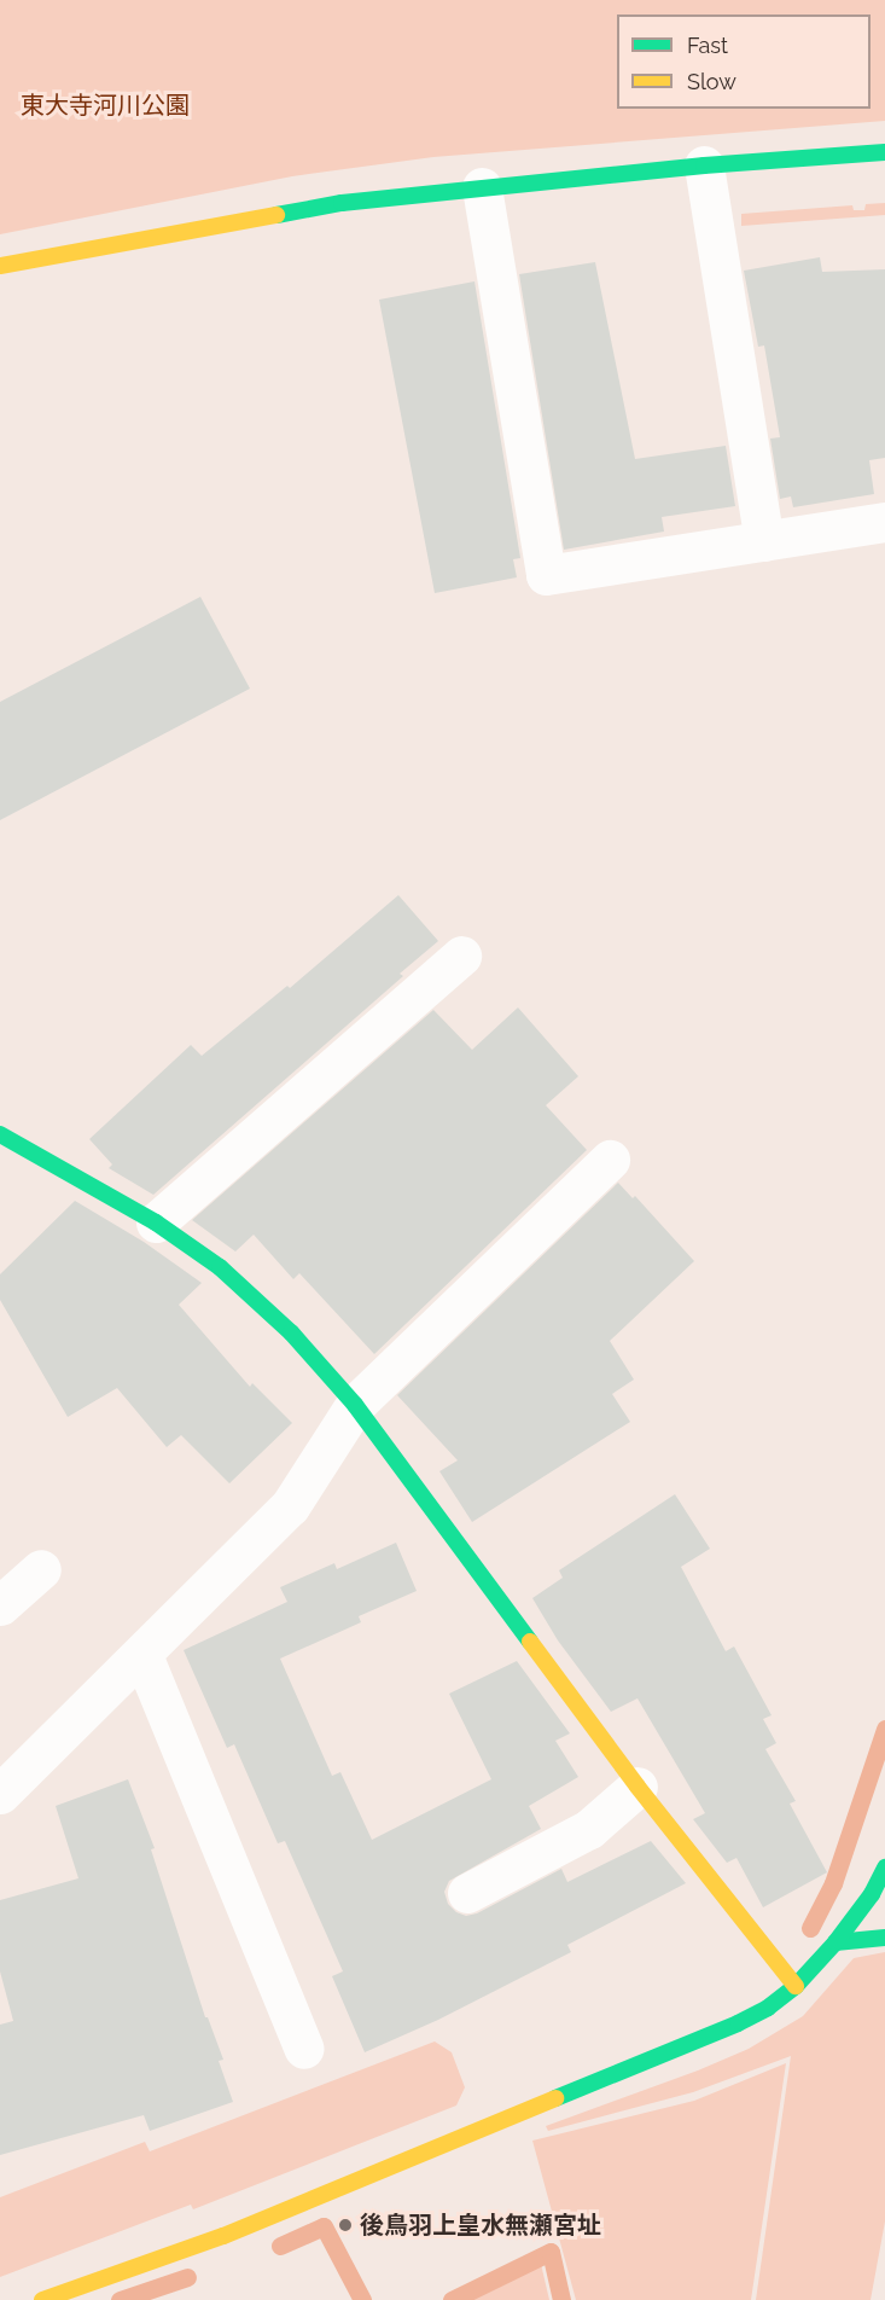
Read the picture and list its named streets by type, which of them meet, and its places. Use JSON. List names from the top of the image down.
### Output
{
  "parks": ["東大寺河川公園"],
  "places": ["後鳥羽上皇水無瀬宮址"],
  "legend": ["Fast", "Slow"]
}
